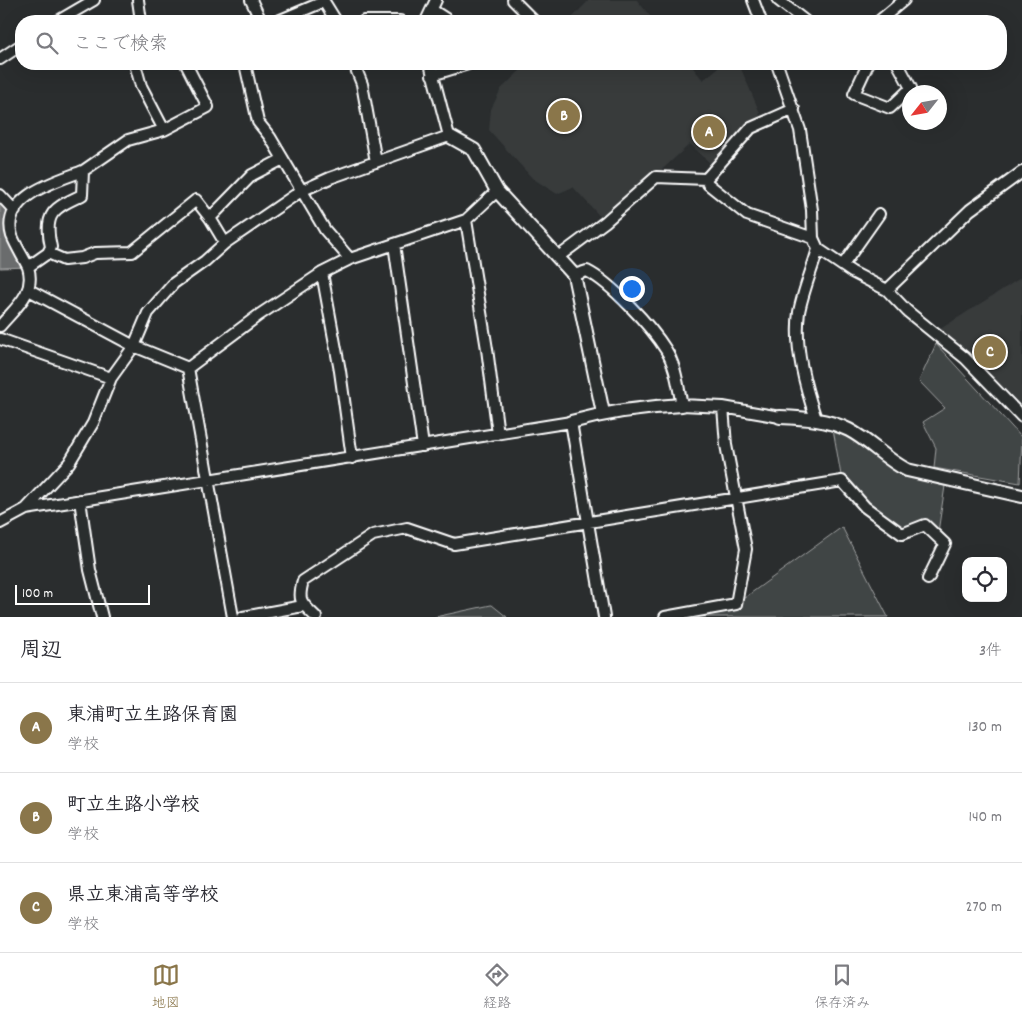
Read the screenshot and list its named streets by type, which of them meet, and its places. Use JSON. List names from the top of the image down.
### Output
{
  "scale_bar": "100 m",
  "north": "bottom left",
  "page": {
    "search": "ここで検索",
    "pins": ["B", "A", "C"],
    "scale": "100 m",
    "heading": ["周辺", "3件"],
    "list": [
      {
        "mark": "A",
        "name": "東浦町立生路保育園",
        "note": "学校",
        "value": "130 m"
      },
      {
        "mark": "B",
        "name": "町立生路小学校",
        "note": "学校",
        "value": "140 m"
      },
      {
        "mark": "C",
        "name": "県立東浦高等学校",
        "note": "学校",
        "value": "270 m"
      }
    ],
    "nav": ["地図", "経路", "保存済み"]
  }
}
